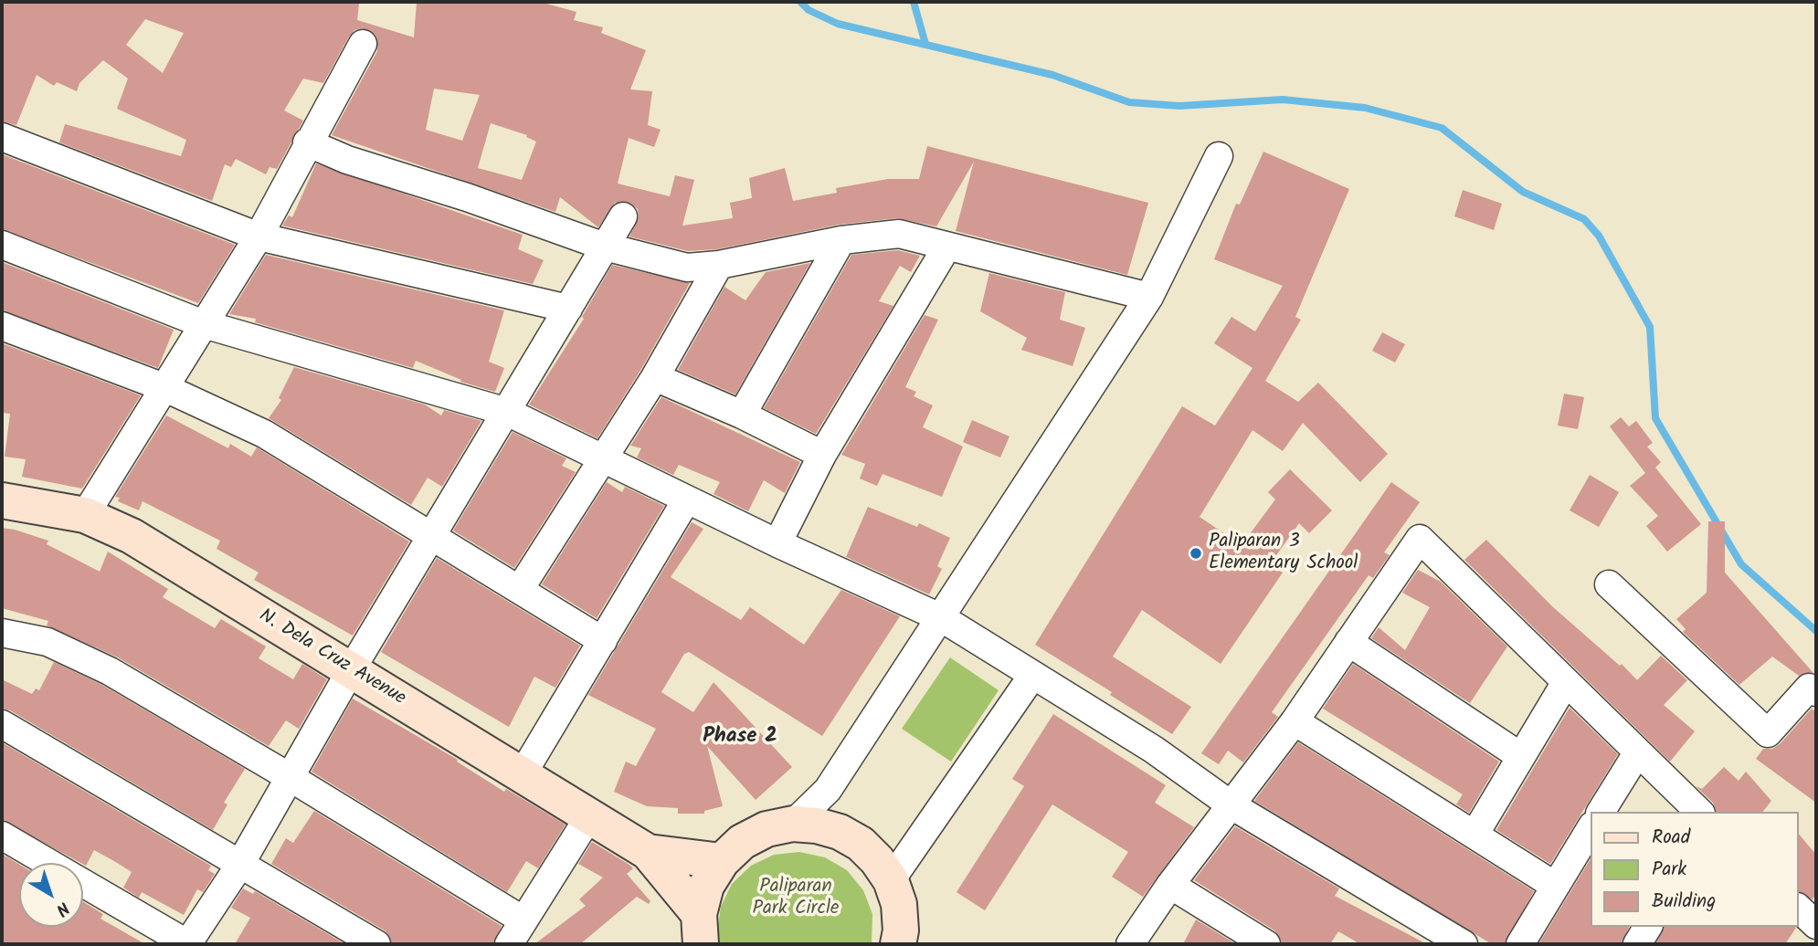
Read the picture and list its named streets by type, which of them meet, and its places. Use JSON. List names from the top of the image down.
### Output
{
  "streets": {
    "street": ["N. Dela Cruz Avenue"]
  },
  "districts": ["Phase 2"],
  "parks": ["Paliparan Park Circle"],
  "places": ["Paliparan 3 Elementary School"],
  "legend": ["Road", "Park", "Building"],
  "north": "bottom right"
}
